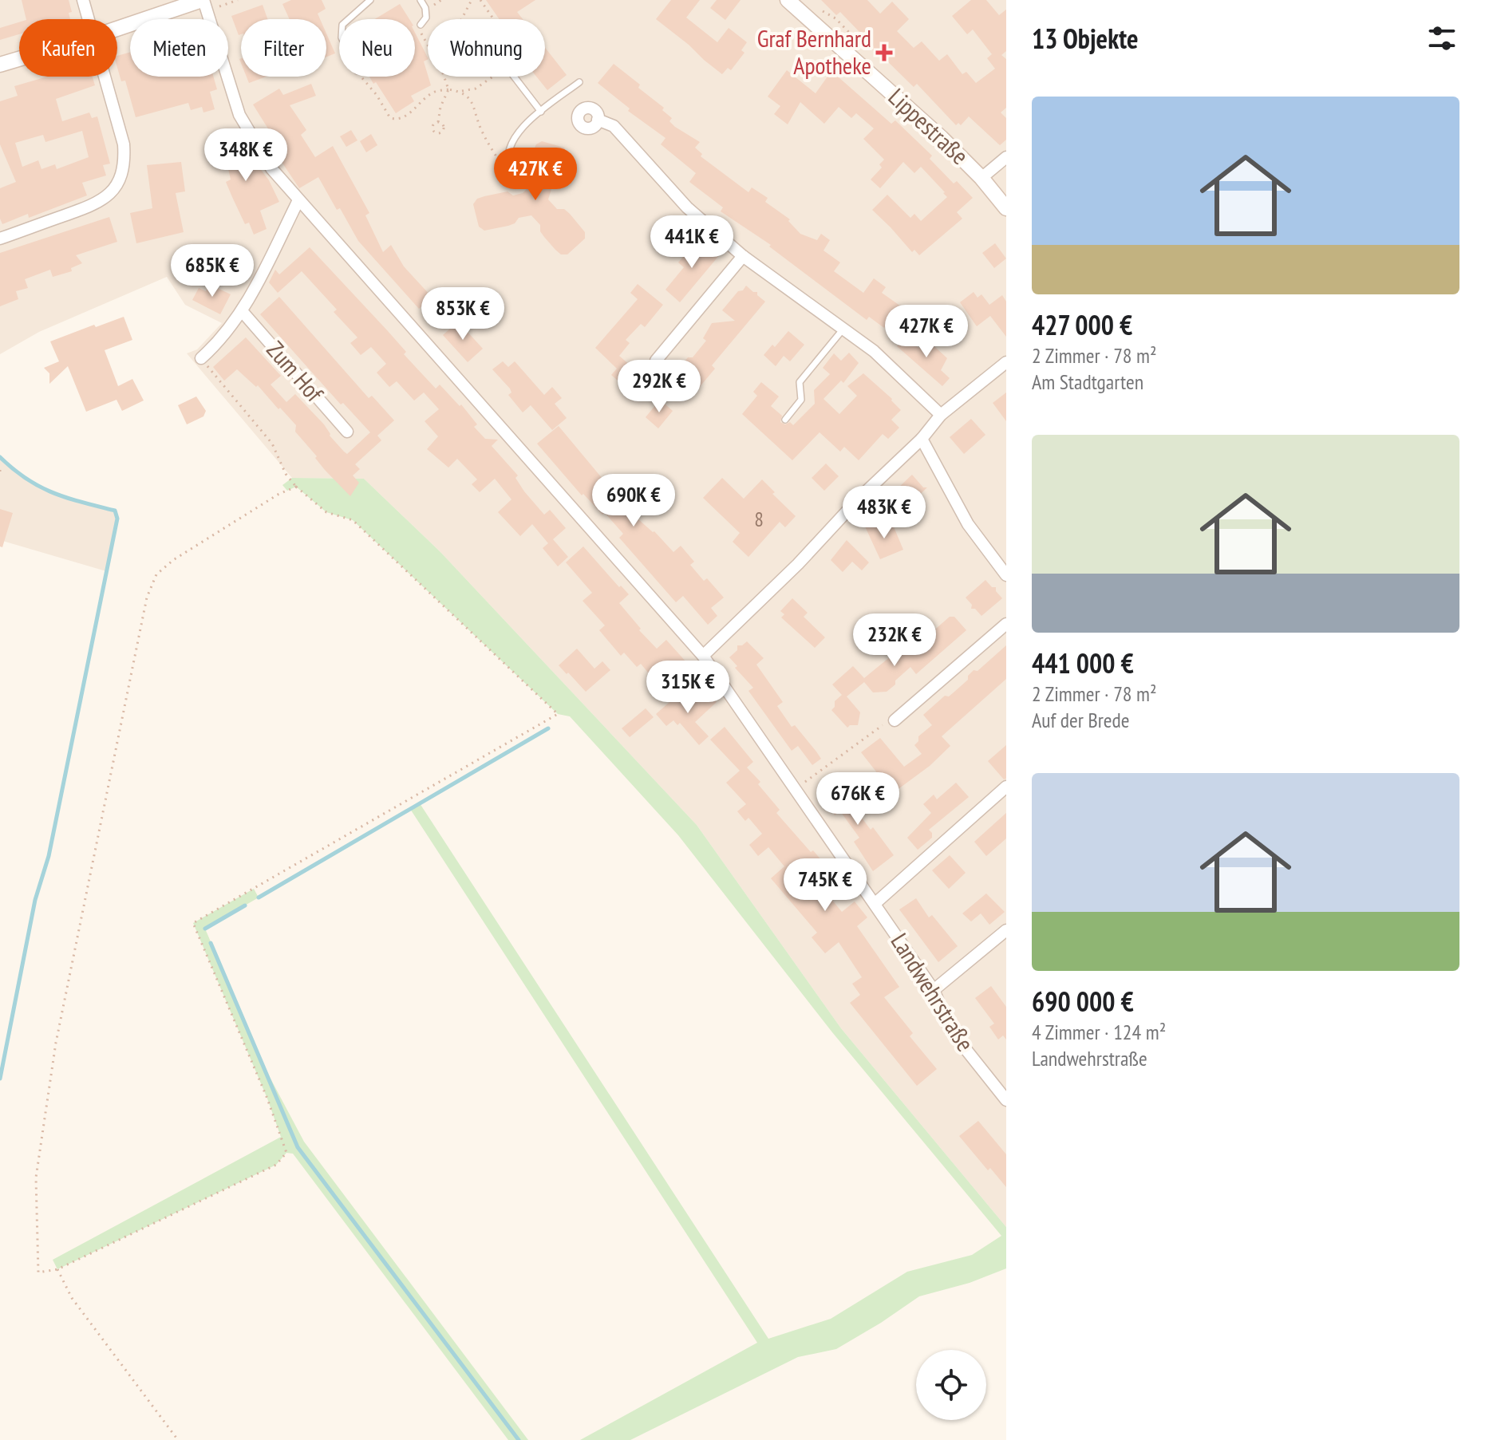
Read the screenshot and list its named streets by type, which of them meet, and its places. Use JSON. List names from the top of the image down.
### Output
{
  "streets": {
    "main road": ["Lippestraße"],
    "street": ["Zum Hof", "Landwehrstraße"]
  },
  "places": {
    "health": ["Graf Bernhard Apotheke"]
  },
  "house_numbers": ["8"],
  "page": {
    "heading": "13 Objekte",
    "chip": [
      "Kaufen",
      "Mieten",
      "Filter",
      "Neu",
      "Wohnung"
    ],
    "list": [
      {
        "name": "427 000 €",
        "note": "2 Zimmer · 78 m² · Am Stadtgarten"
      },
      {
        "name": "441 000 €",
        "note": "2 Zimmer · 78 m² · Auf der Brede"
      },
      {
        "name": "690 000 €",
        "note": "4 Zimmer · 124 m² · Landwehrstraße"
      }
    ],
    "price": [
      "348K €",
      "427K €",
      "441K €",
      "685K €",
      "853K €",
      "427K €",
      "292K €",
      "690K €",
      "483K €",
      "232K €",
      "315K €",
      "676K €",
      "745K €"
    ]
  }
}
